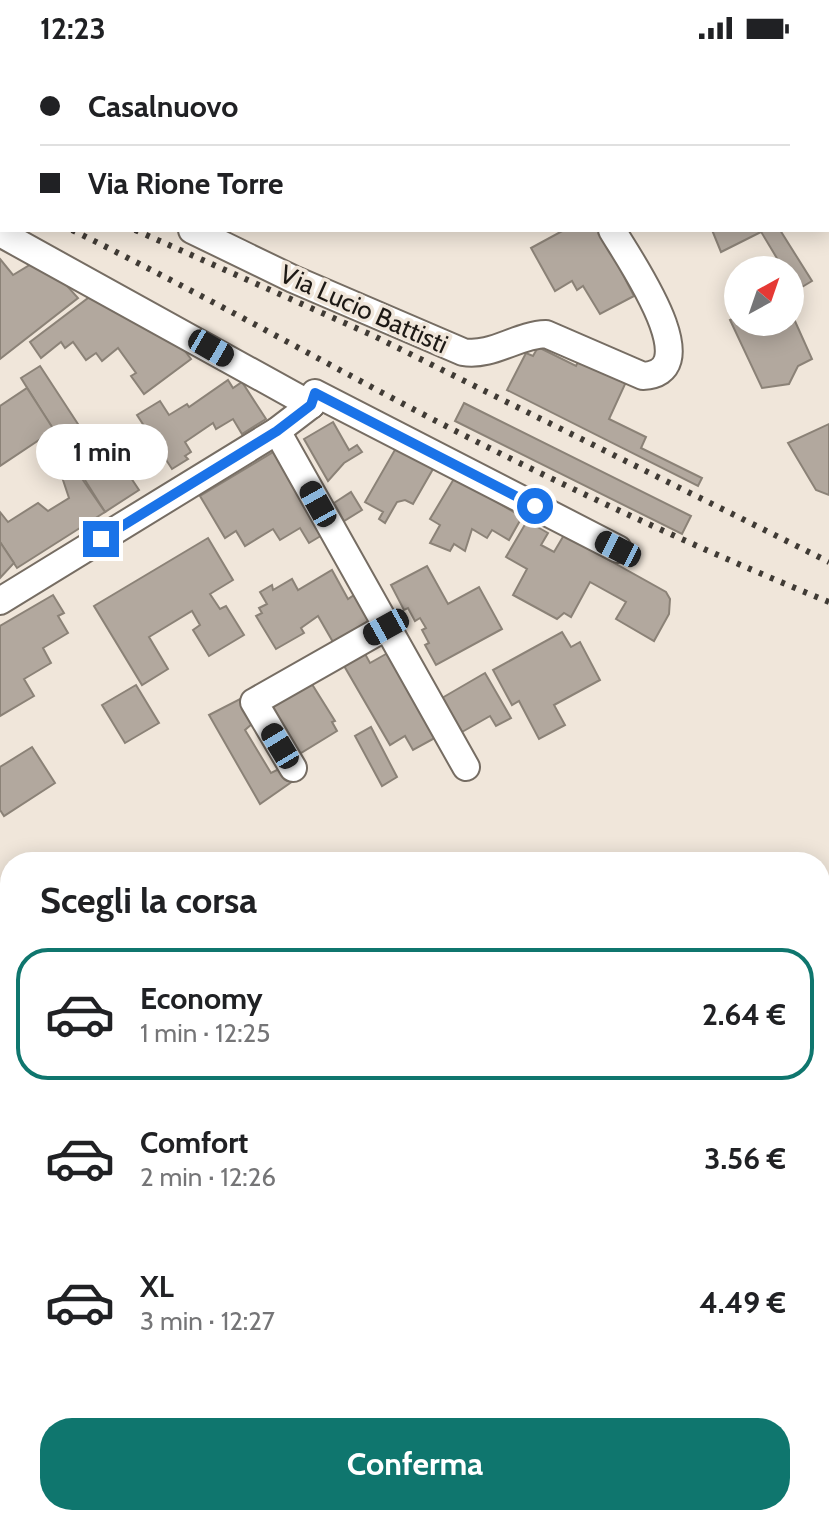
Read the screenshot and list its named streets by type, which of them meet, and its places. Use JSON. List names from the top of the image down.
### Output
{
  "streets": {
    "street": ["Via Lucio Battisti"]
  },
  "north": "top right",
  "page": {
    "status": "12:23",
    "banner": ["Casalnuovo", "Via Rione Torre"],
    "bubble": "1 min",
    "heading": "Scegli la corsa",
    "list": [
      {
        "name": "Economy",
        "note": "1 min · 12:25",
        "value": "2.64 €"
      },
      {
        "name": "Comfort",
        "note": "2 min · 12:26",
        "value": "3.56 €"
      },
      {
        "name": "XL",
        "note": "3 min · 12:27",
        "value": "4.49 €"
      }
    ],
    "buttons": "Conferma"
  }
}
